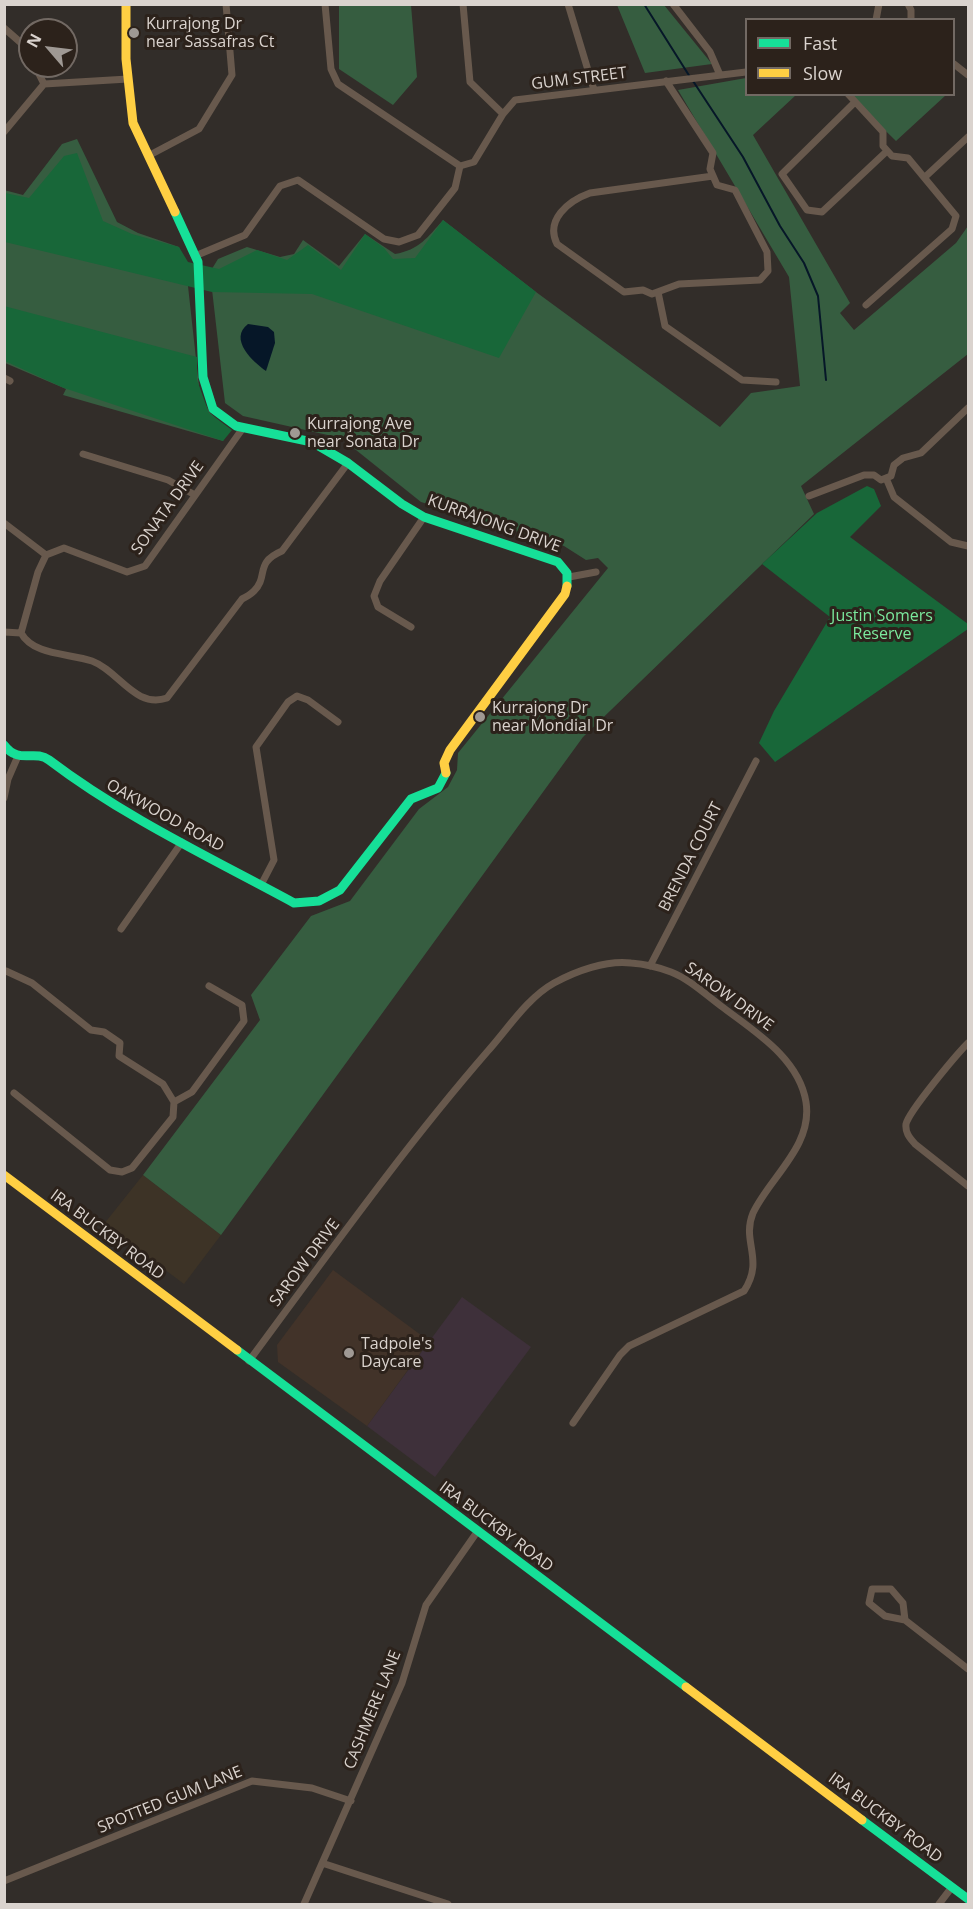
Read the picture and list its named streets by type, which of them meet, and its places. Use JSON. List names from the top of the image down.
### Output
{
  "streets": {
    "street": [
      "GUM STREET",
      "SONATA DRIVE",
      "KURRAJONG DRIVE",
      "OAKWOOD ROAD",
      "BRENDA COURT",
      "SAROW DRIVE",
      "IRA BUCKBY ROAD",
      "CASHMERE LANE",
      "SPOTTED GUM LANE"
    ]
  },
  "crossings": [
    ["SONATA DRIVE", "KURRAJONG DRIVE"],
    ["KURRAJONG DRIVE", "OAKWOOD ROAD"],
    ["BRENDA COURT", "SAROW DRIVE"],
    ["SAROW DRIVE", "IRA BUCKBY ROAD"],
    ["IRA BUCKBY ROAD", "CASHMERE LANE"],
    ["CASHMERE LANE", "SPOTTED GUM LANE"]
  ],
  "parks": ["Justin Somers Reserve"],
  "places": [
    "Kurrajong Dr near Sassafras Ct",
    "Kurrajong Ave near Sonata Dr",
    "Kurrajong Dr near Mondial Dr",
    "Tadpole's Daycare"
  ],
  "legend": ["Fast", "Slow"],
  "north": "top left"
}
